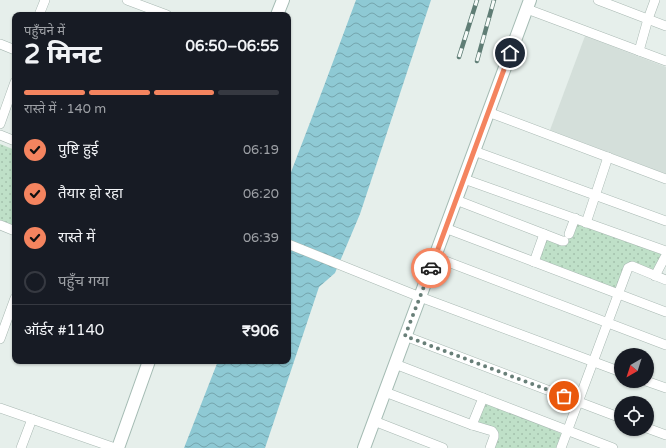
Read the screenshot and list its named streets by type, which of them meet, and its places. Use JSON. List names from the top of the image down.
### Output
{
  "north": "bottom left",
  "page": {
    "heading": ["2 मिनट", "पहुँचने में", "06:50–06:55"],
    "panel": ["ऑर्डर #1140", "₹906"],
    "bar": "रास्ते में · 140 m",
    "list": [
      ["पुष्टि हुई", "06:19"],
      ["तैयार हो रहा", "06:20"],
      ["रास्ते में", "06:39"],
      "पहुँच गया"
    ]
  }
}
